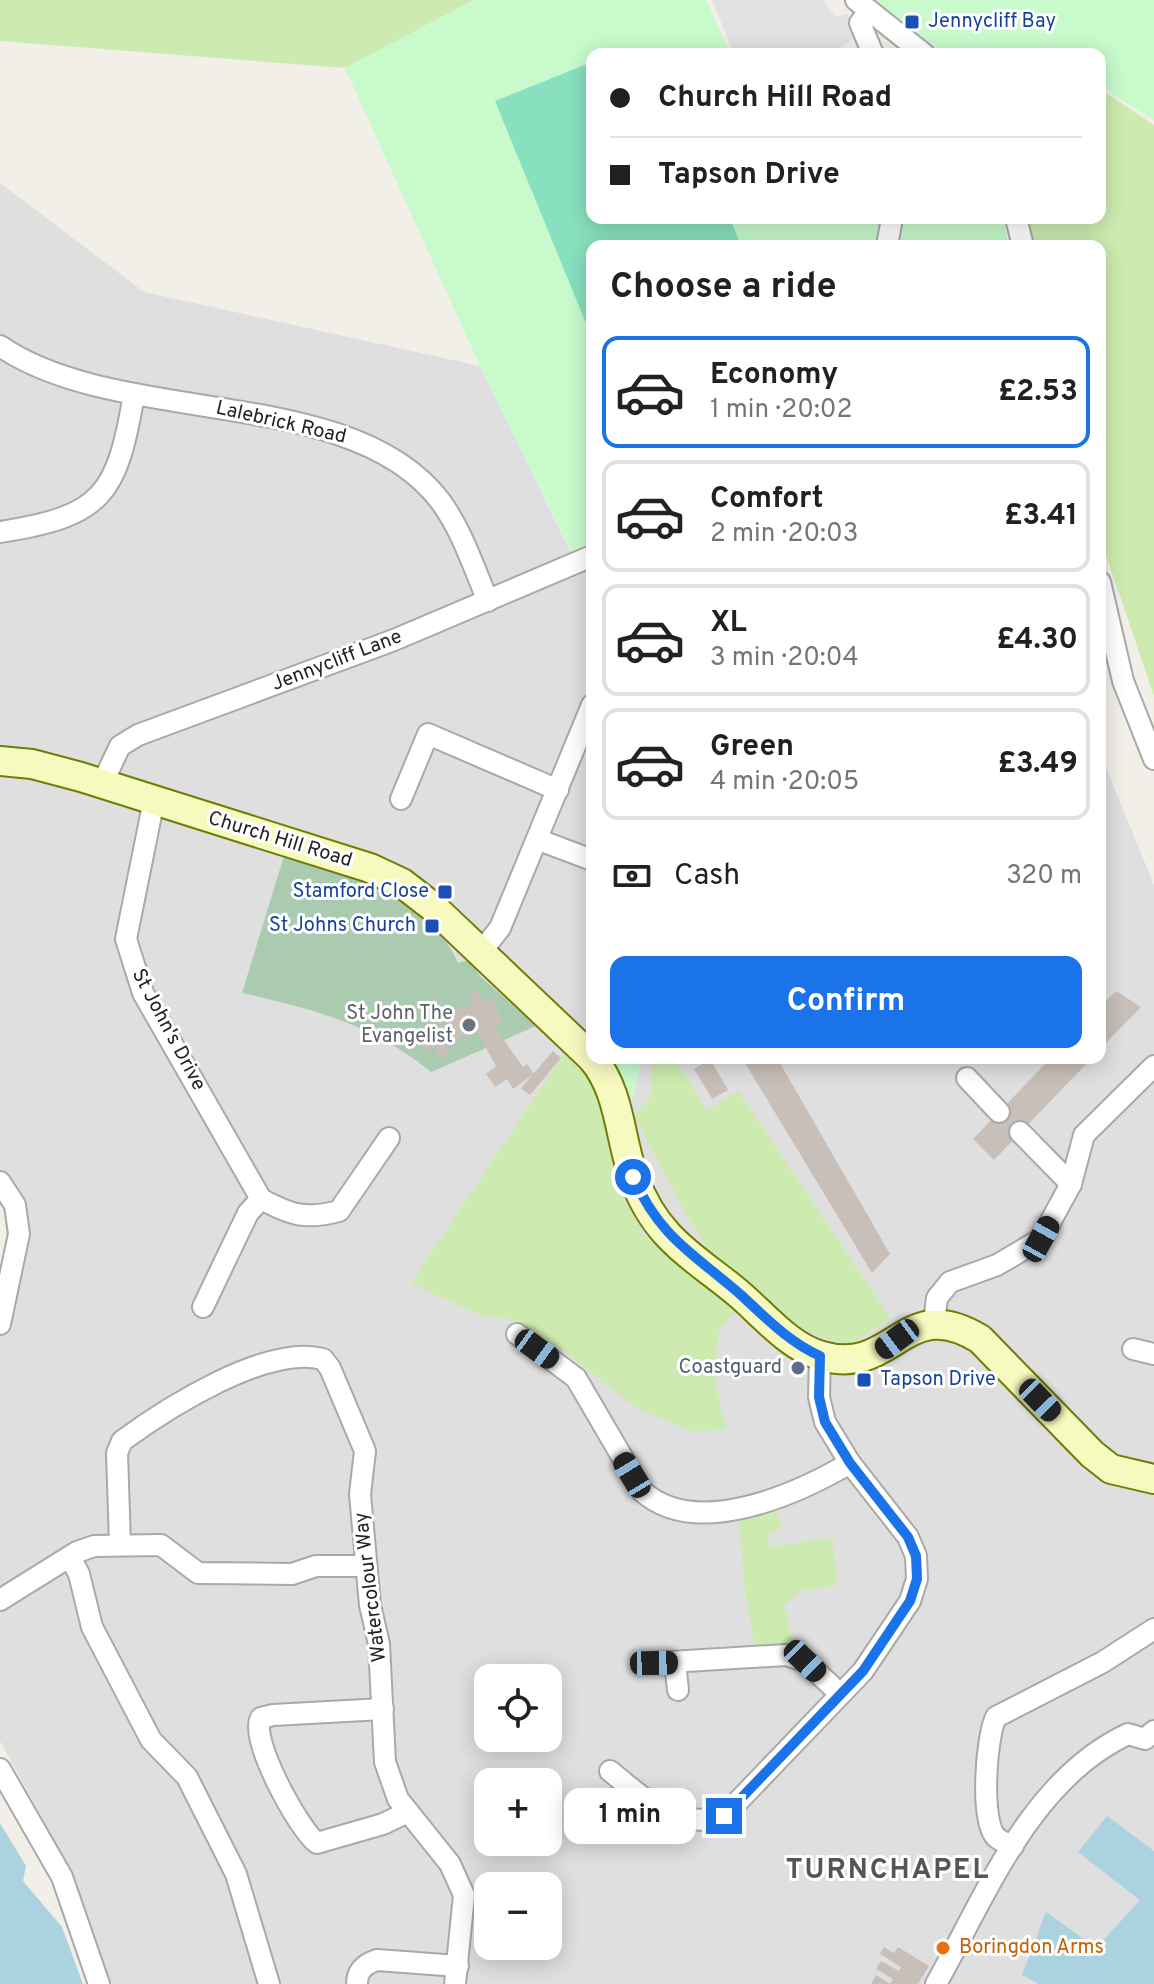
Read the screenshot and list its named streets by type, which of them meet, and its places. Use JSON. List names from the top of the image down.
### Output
{
  "streets": {
    "street": [
      "Lalebrick Road",
      "Jennycliff Lane",
      "Church Hill Road",
      "St John's Drive",
      "Watercolour Way"
    ]
  },
  "crossings": [
    ["Lalebrick Road", "Jennycliff Lane"],
    ["Jennycliff Lane", "Church Hill Road"],
    ["Church Hill Road", "St John's Drive"]
  ],
  "districts": ["TURNCHAPEL"],
  "places": {
    "transit": [
      "Jennycliff Bay",
      "Stamford Close",
      "St Johns Church",
      "Tapson Drive"
    ],
    "other": ["St John The Evangelist", "Coastguard", "Boringdon Arms"]
  },
  "page": {
    "banner": ["Church Hill Road", "Tapson Drive"],
    "heading": "Choose a ride",
    "list": [
      {
        "name": "Economy",
        "note": "1 min · 20:02",
        "value": "£2.53"
      },
      {
        "name": "Comfort",
        "note": "2 min · 20:03",
        "value": "£3.41"
      },
      {
        "name": "XL",
        "note": "3 min · 20:04",
        "value": "£4.30"
      },
      {
        "name": "Green",
        "note": "4 min · 20:05",
        "value": "£3.49"
      }
    ],
    "pay": ["Cash", "320 m"],
    "buttons": "Confirm",
    "map_buttons": ["+", "−"],
    "bubble": "1 min"
  }
}
